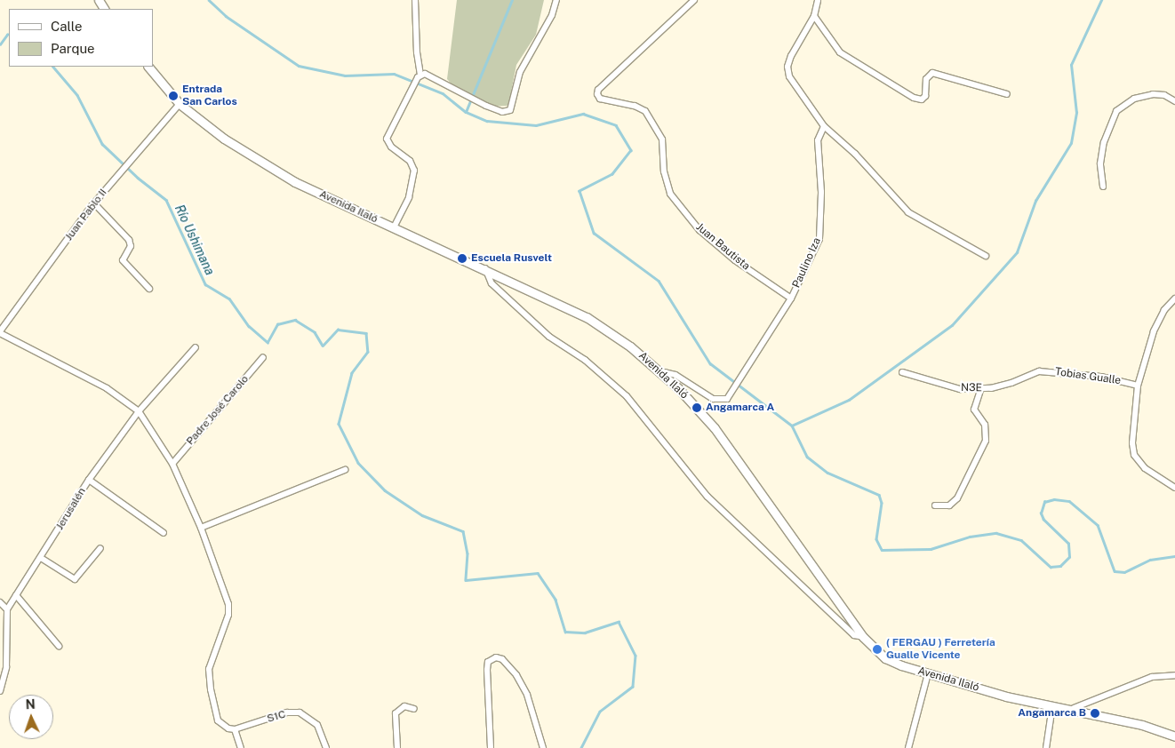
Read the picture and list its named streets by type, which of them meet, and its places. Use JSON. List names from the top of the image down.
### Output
{
  "streets": {
    "main road": ["Avenida Ilaló"],
    "street": [
      "Juan Pablo II",
      "Juan Bautista",
      "Paulino Iza",
      "Tobias Gualle",
      "N3E",
      "Padre José Carolo",
      "Jerusalén",
      "S1C"
    ]
  },
  "crossings": [
    ["Avenida Ilaló", "Juan Pablo II"],
    ["Avenida Ilaló", "Paulino Iza"],
    ["Juan Bautista", "Paulino Iza"],
    ["Tobias Gualle", "N3E"]
  ],
  "water": ["Río Ushimana"],
  "places": [
    "Entrada San Carlos",
    "Escuela Rusvelt",
    "Angamarca A",
    "( FERGAU ) Ferretería Gualle Vicente",
    "Angamarca B"
  ],
  "legend": ["Calle", "Parque"],
  "north": "top"
}
